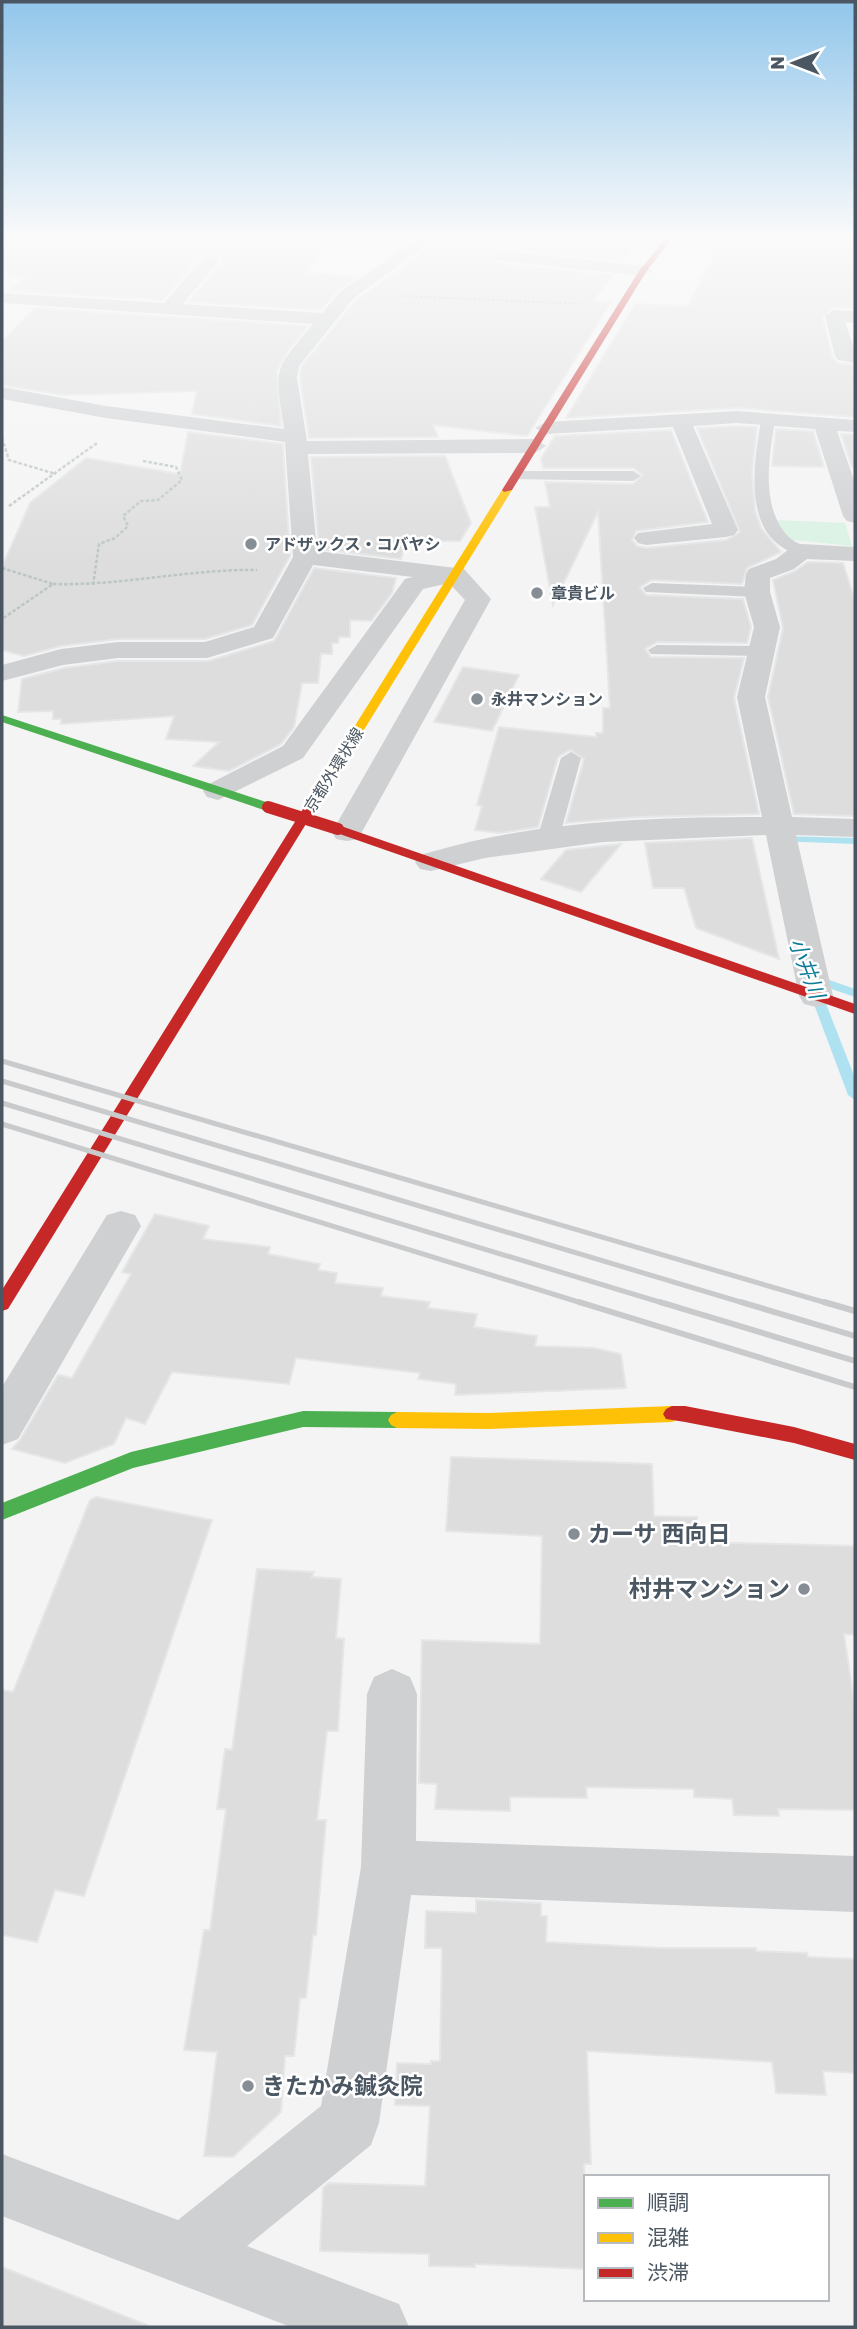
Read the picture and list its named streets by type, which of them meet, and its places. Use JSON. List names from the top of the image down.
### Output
{
  "streets": {
    "main road": ["京都外環状線"]
  },
  "water": ["小井川"],
  "places": [
    "アドザックス・コバヤシ",
    "章貴ビル",
    "永井マンション",
    "カーサ 西向日",
    "村井マンション",
    "きたかみ鍼灸院"
  ],
  "legend": ["順調", "混雑", "渋滞"],
  "north": "left"
}
